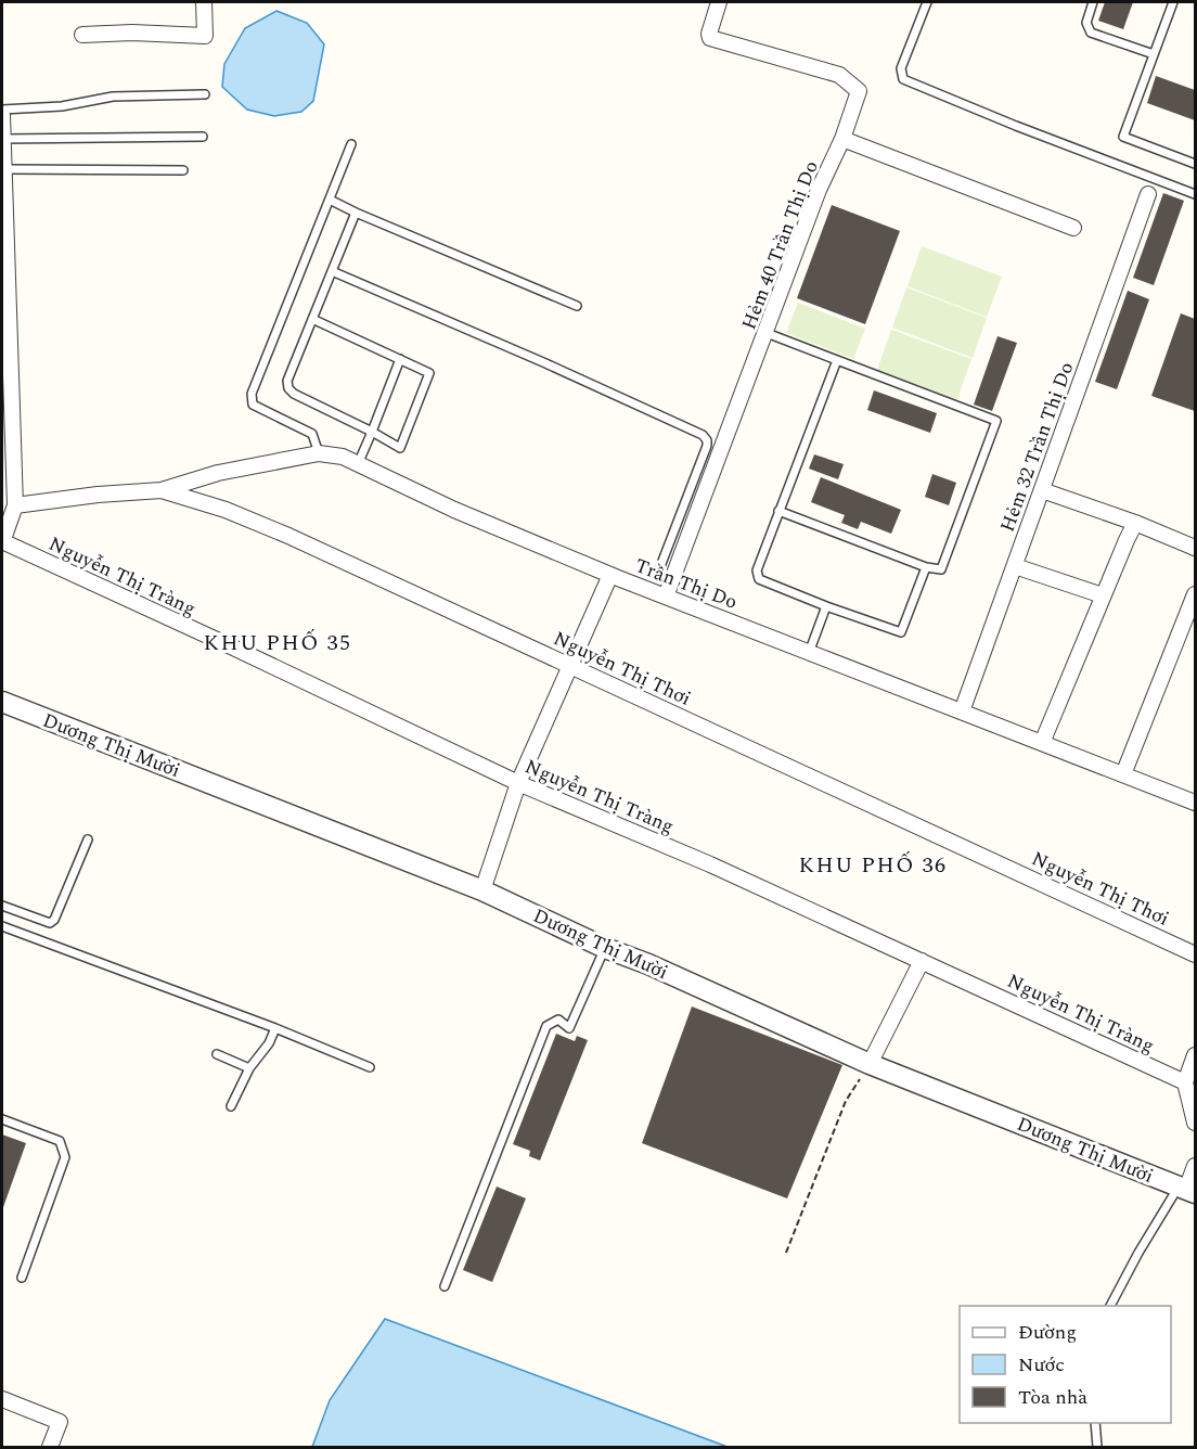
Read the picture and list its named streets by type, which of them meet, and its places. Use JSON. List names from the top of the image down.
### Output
{
  "streets": {
    "street": [
      "Hẻm 40 Trần Thị Do",
      "Hẻm 32 Trần Thị Do",
      "Nguyễn Thị Tràng",
      "Trần Thị Do",
      "Nguyễn Thị Thơi",
      "Dương Thị Mười"
    ]
  },
  "crossings": [
    ["Hẻm 40 Trần Thị Do", "Trần Thị Do"],
    ["Hẻm 32 Trần Thị Do", "Trần Thị Do"],
    ["Trần Thị Do", "Nguyễn Thị Thơi"]
  ],
  "districts": ["KHU PHỐ 35", "KHU PHỐ 36"],
  "legend": ["Đường", "Nước", "Tòa nhà"]
}
